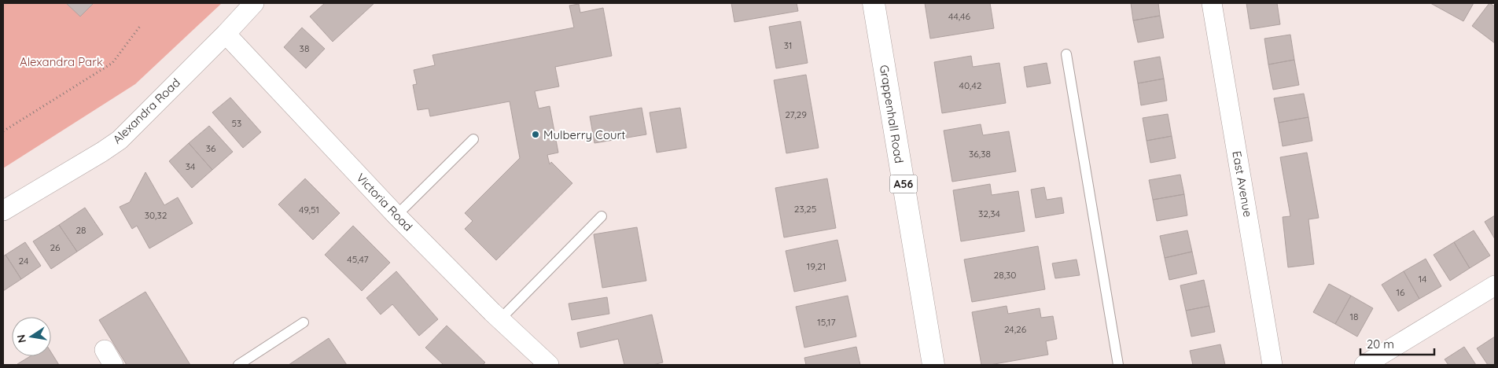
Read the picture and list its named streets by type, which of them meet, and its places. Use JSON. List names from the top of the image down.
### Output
{
  "streets": {
    "main road": ["Grappenhall Road", "A56"],
    "street": ["Alexandra Road", "East Avenue", "Victoria Road"]
  },
  "crossings": [
    ["Alexandra Road", "Victoria Road"]
  ],
  "parks": ["Alexandra Park"],
  "places": ["Mulberry Court"],
  "house_numbers": [
    "44,46",
    "31",
    "38",
    "40,42",
    "27,29",
    "53",
    "36",
    "36,38",
    "34",
    "23,25",
    "49,51",
    "32,34",
    "30,32",
    "28",
    "26",
    "45,47",
    "24",
    "19,21",
    "28,30",
    "14",
    "16",
    "18",
    "15,17",
    "24,26"
  ],
  "scale_bar": "20 m",
  "north": "left"
}
